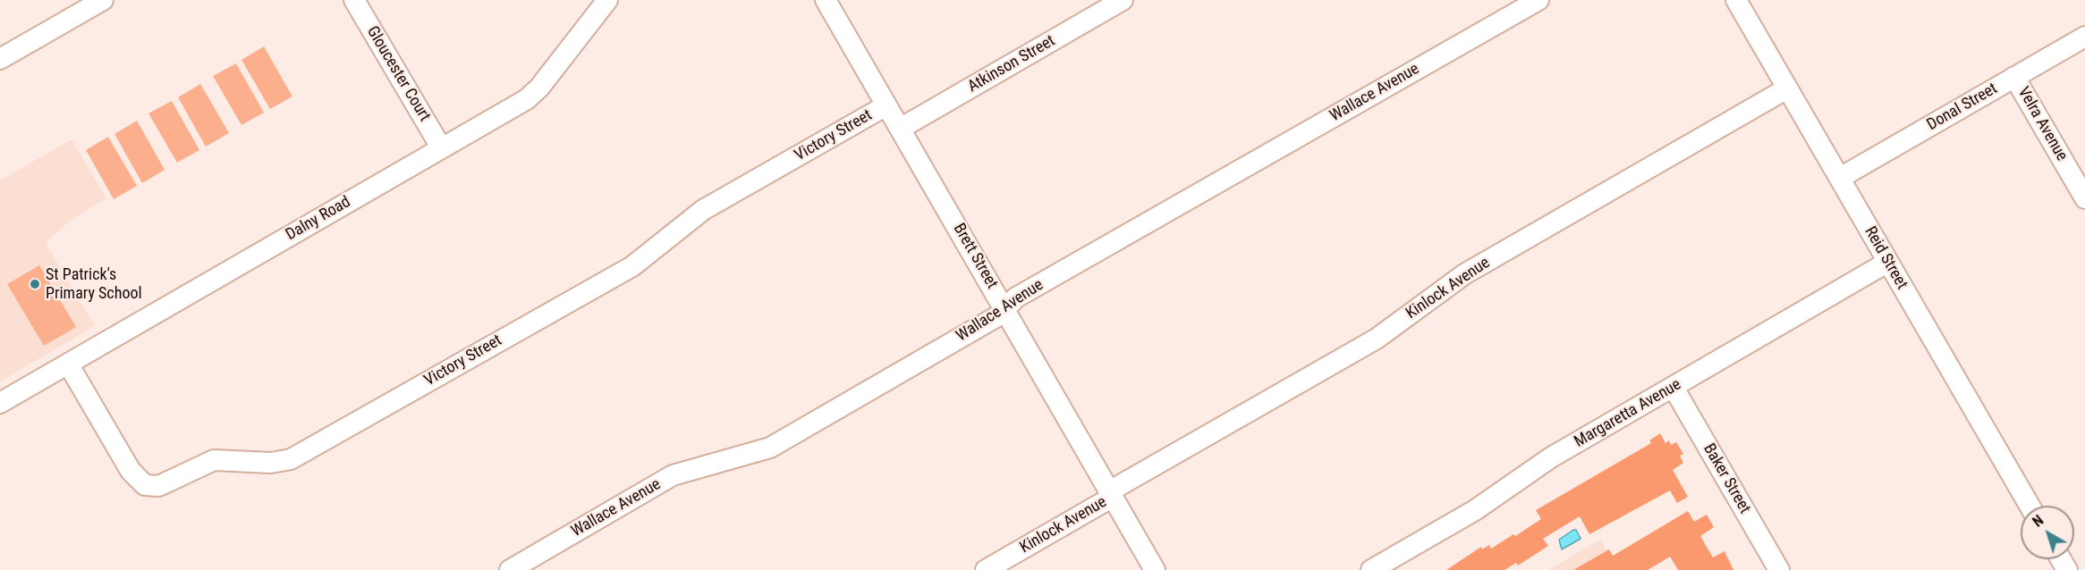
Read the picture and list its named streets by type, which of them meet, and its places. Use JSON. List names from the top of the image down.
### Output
{
  "streets": {
    "street": [
      "Atkinson Street",
      "Gloucester Court",
      "Wallace Avenue",
      "Donal Street",
      "Velra Avenue",
      "Victory Street",
      "Dalny Road",
      "Brett Street",
      "Reid Street",
      "Kinlock Avenue",
      "Margaretta Avenue",
      "Baker Street"
    ]
  },
  "crossings": [
    ["Atkinson Street", "Brett Street"],
    ["Gloucester Court", "Dalny Road"],
    ["Wallace Avenue", "Brett Street"],
    ["Donal Street", "Velra Avenue"],
    ["Donal Street", "Reid Street"],
    ["Victory Street", "Dalny Road"],
    ["Victory Street", "Brett Street"],
    ["Brett Street", "Kinlock Avenue"],
    ["Reid Street", "Kinlock Avenue"],
    ["Reid Street", "Margaretta Avenue"],
    ["Margaretta Avenue", "Baker Street"]
  ],
  "places": ["St Patrick's Primary School"],
  "north": "top left"
}
